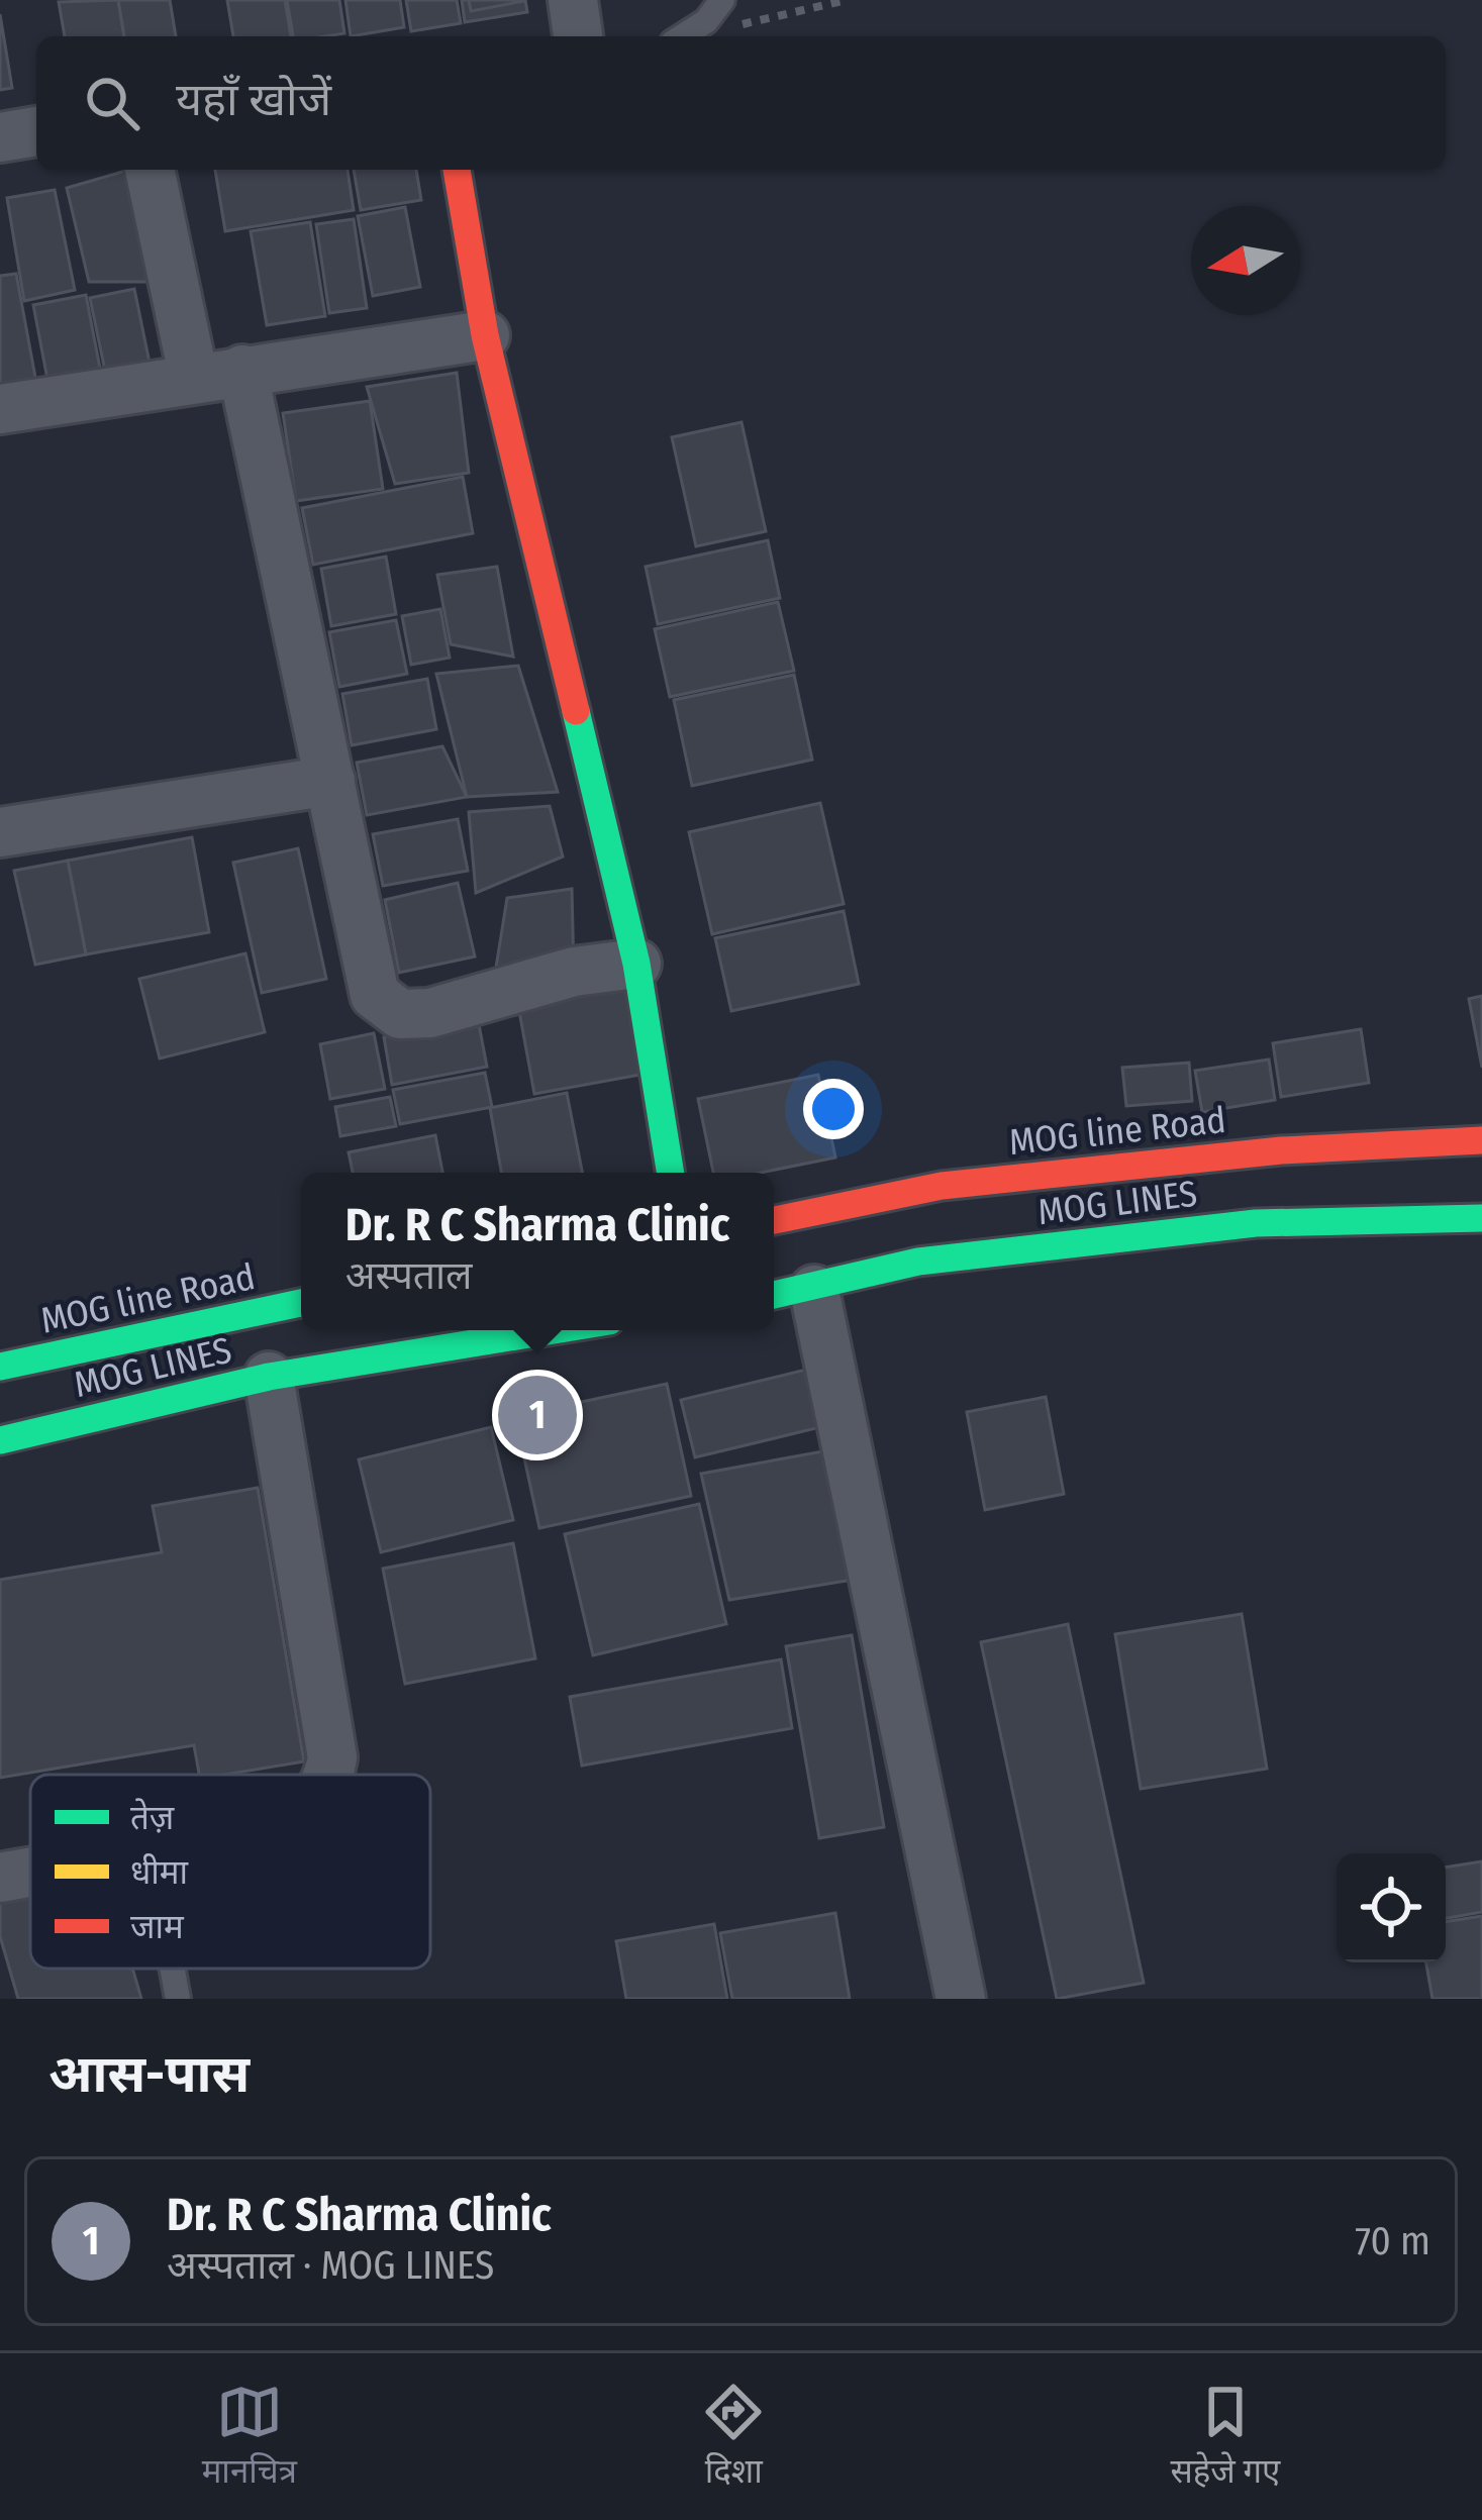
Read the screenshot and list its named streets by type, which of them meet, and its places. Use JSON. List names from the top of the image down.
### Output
{
  "streets": {
    "main road": ["MOG line Road", "MOG LINES"]
  },
  "legend": ["तेज़", "धीमा", "जाम"],
  "north": "left",
  "page": {
    "search": "यहाँ खोजें",
    "popup": ["Dr. R C Sharma Clinic", "अस्पताल"],
    "pins": "1",
    "heading": "आस-पास",
    "list": [
      {
        "mark": "1",
        "name": "Dr. R C Sharma Clinic",
        "note": "अस्पताल · MOG LINES",
        "value": "70 m"
      }
    ],
    "nav": ["मानचित्र", "दिशा", "सहेजे गए"]
  }
}
